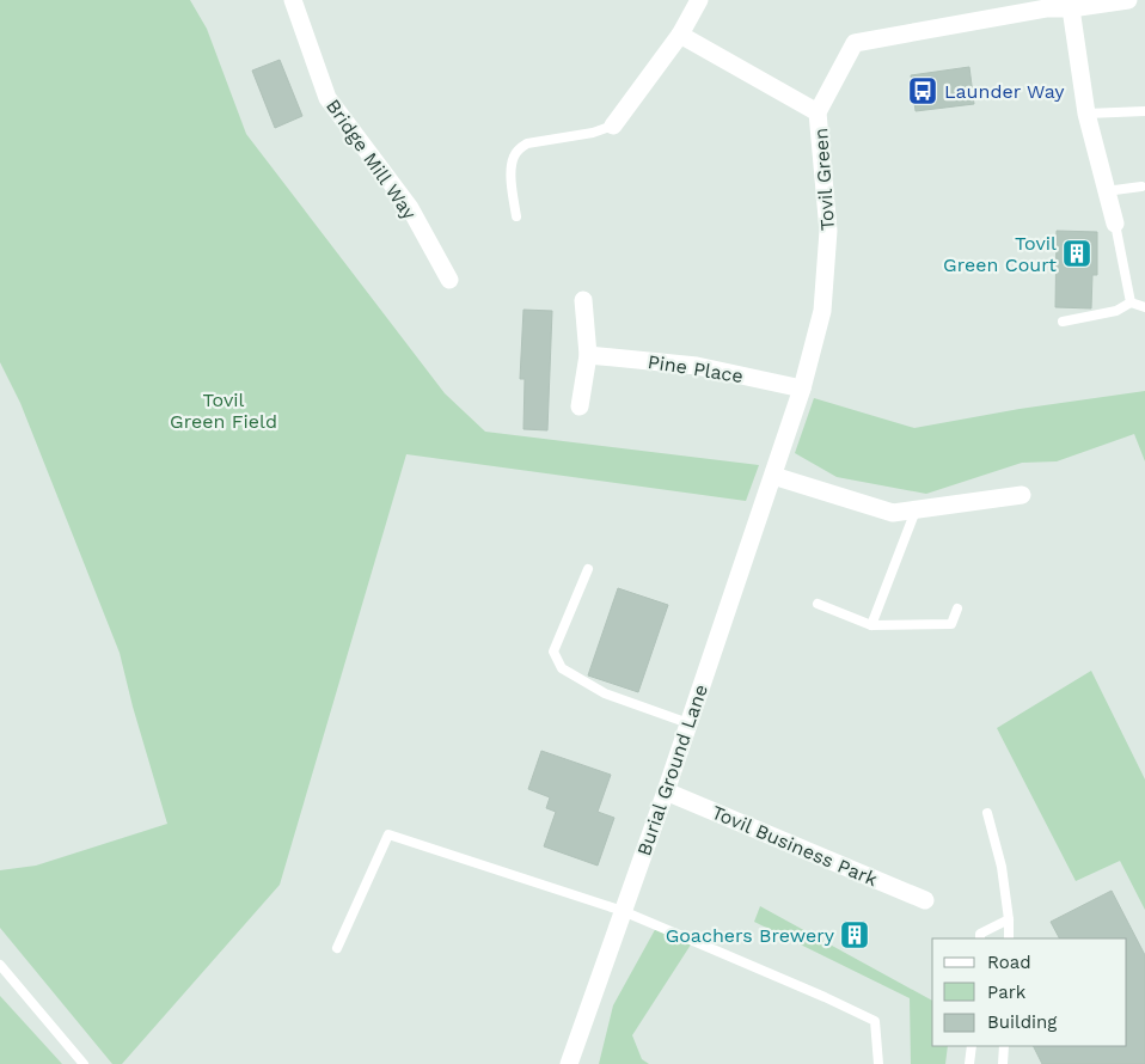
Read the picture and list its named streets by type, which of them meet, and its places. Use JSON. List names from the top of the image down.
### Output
{
  "streets": {
    "street": [
      "Bridge Mill Way",
      "Tovil Green",
      "Pine Place",
      "Burial Ground Lane",
      "Tovil Business Park"
    ]
  },
  "crossings": [
    ["Tovil Green", "Pine Place"],
    ["Tovil Green", "Burial Ground Lane"],
    ["Burial Ground Lane", "Tovil Business Park"]
  ],
  "parks": ["Tovil Green Field"],
  "places": {
    "bus stop": ["Launder Way"],
    "building": ["Tovil Green Court", "Goachers Brewery"]
  },
  "legend": ["Road", "Park", "Building"]
}
